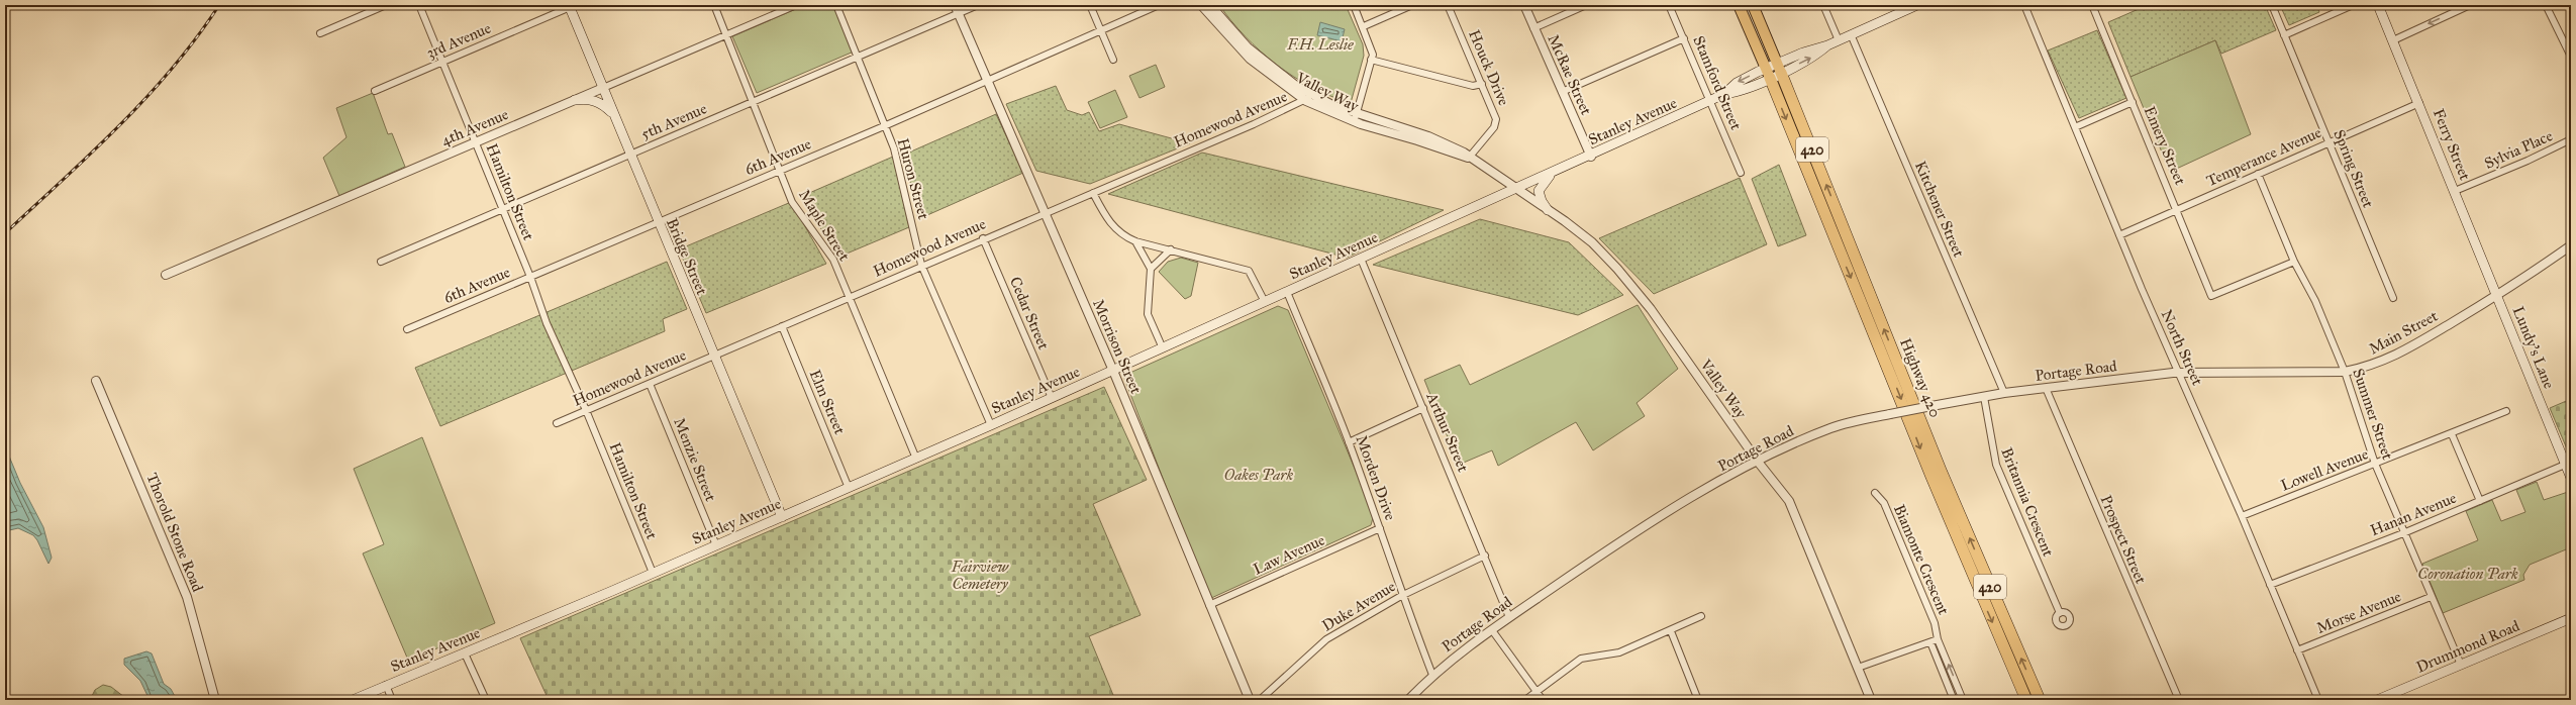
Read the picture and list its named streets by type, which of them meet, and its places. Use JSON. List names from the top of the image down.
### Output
{
  "streets": {
    "highway": ["420", "Highway 420"],
    "main road": [
      "Stanley Avenue",
      "Ferry Street",
      "Bridge Street",
      "Lundy's Lane",
      "Drummond Road"
    ],
    "street": [
      "3rd Avenue",
      "Houck Drive",
      "McRae Street",
      "Stamford Street",
      "Valley Way",
      "Homewood Avenue",
      "5th Avenue",
      "4th Avenue",
      "Emery Street",
      "Sylvia Place",
      "6th Avenue",
      "Temperance Avenue",
      "Spring Street",
      "Huron Street",
      "Hamilton Street",
      "Kitchener Street",
      "Maple Street",
      "Cedar Street",
      "Main Street",
      "Morrison Street",
      "North Street",
      "Portage Road",
      "Elm Street",
      "Summer Street",
      "Arthur Street",
      "Menzie Street",
      "Lowell Avenue",
      "Morden Drive",
      "Britannia Crescent",
      "Hanan Avenue",
      "Thorold Stone Road",
      "Prospect Street",
      "Law Avenue",
      "Biamonte Crescent",
      "Duke Avenue",
      "Morse Avenue"
    ]
  },
  "crossings": [
    ["3rd Avenue", "Hamilton Street"],
    ["3rd Avenue", "Bridge Street"],
    ["Houck Drive", "Valley Way"],
    ["McRae Street", "Stanley Avenue"],
    ["Stamford Street", "Stanley Avenue"],
    ["Valley Way", "Homewood Avenue"],
    ["Valley Way", "Stanley Avenue"],
    ["Valley Way", "Portage Road"],
    ["Homewood Avenue", "Huron Street"],
    ["Homewood Avenue", "Hamilton Street"],
    ["Homewood Avenue", "Maple Street"],
    ["Homewood Avenue", "Bridge Street"],
    ["Homewood Avenue", "Cedar Street"],
    ["Homewood Avenue", "Morrison Street"],
    ["Homewood Avenue", "Elm Street"],
    ["Homewood Avenue", "Menzie Street"],
    ["5th Avenue", "Huron Street"],
    ["5th Avenue", "Hamilton Street"],
    ["5th Avenue", "Maple Street"],
    ["5th Avenue", "Bridge Street"],
    ["5th Avenue", "Morrison Street"],
    ["Stanley Avenue", "420"],
    ["Stanley Avenue", "Huron Street"],
    ["Stanley Avenue", "Hamilton Street"],
    ["Stanley Avenue", "Kitchener Street"],
    ["Stanley Avenue", "Maple Street"],
    ["Stanley Avenue", "Bridge Street"],
    ["Stanley Avenue", "Cedar Street"],
    ["Stanley Avenue", "Morrison Street"],
    ["Stanley Avenue", "Highway 420"],
    ["Stanley Avenue", "Elm Street"],
    ["Stanley Avenue", "Arthur Street"],
    ["Stanley Avenue", "Menzie Street"],
    ["Stanley Avenue", "Morden Drive"],
    ["4th Avenue", "Hamilton Street"],
    ["4th Avenue", "Maple Street"],
    ["4th Avenue", "Bridge Street"],
    ["Ferry Street", "Sylvia Place"],
    ["Ferry Street", "Temperance Avenue"],
    ["Ferry Street", "Main Street"],
    ["Ferry Street", "Lundy's Lane"],
    ["Emery Street", "Temperance Avenue"],
    ["Emery Street", "Summer Street"],
    ["420", "Highway 420"],
    ["6th Avenue", "Huron Street"],
    ["6th Avenue", "Hamilton Street"],
    ["6th Avenue", "Maple Street"],
    ["6th Avenue", "Bridge Street"],
    ["6th Avenue", "Morrison Street"],
    ["Temperance Avenue", "Spring Street"],
    ["Temperance Avenue", "North Street"],
    ["Temperance Avenue", "Summer Street"],
    ["Kitchener Street", "Portage Road"],
    ["Main Street", "North Street"],
    ["Main Street", "Lundy's Lane"],
    ["Main Street", "Portage Road"],
    ["Main Street", "Summer Street"],
    ["Morrison Street", "Law Avenue"],
    ["North Street", "Portage Road"],
    ["North Street", "Lowell Avenue"],
    ["North Street", "Hanan Avenue"],
    ["North Street", "Morse Avenue"],
    ["Lundy's Lane", "Hanan Avenue"],
    ["Portage Road", "Arthur Street"],
    ["Portage Road", "Morden Drive"],
    ["Portage Road", "Britannia Crescent"],
    ["Portage Road", "Prospect Street"],
    ["Summer Street", "Lowell Avenue"],
    ["Summer Street", "Hanan Avenue"],
    ["Summer Street", "Morse Avenue"],
    ["Summer Street", "Drummond Road"],
    ["Arthur Street", "Duke Avenue"],
    ["Morden Drive", "Law Avenue"],
    ["Morden Drive", "Duke Avenue"]
  ],
  "parks": [
    "F.H. Leslie",
    "Oakes Park",
    "Fairview Cemetery",
    "Coronation Park"
  ]
}
